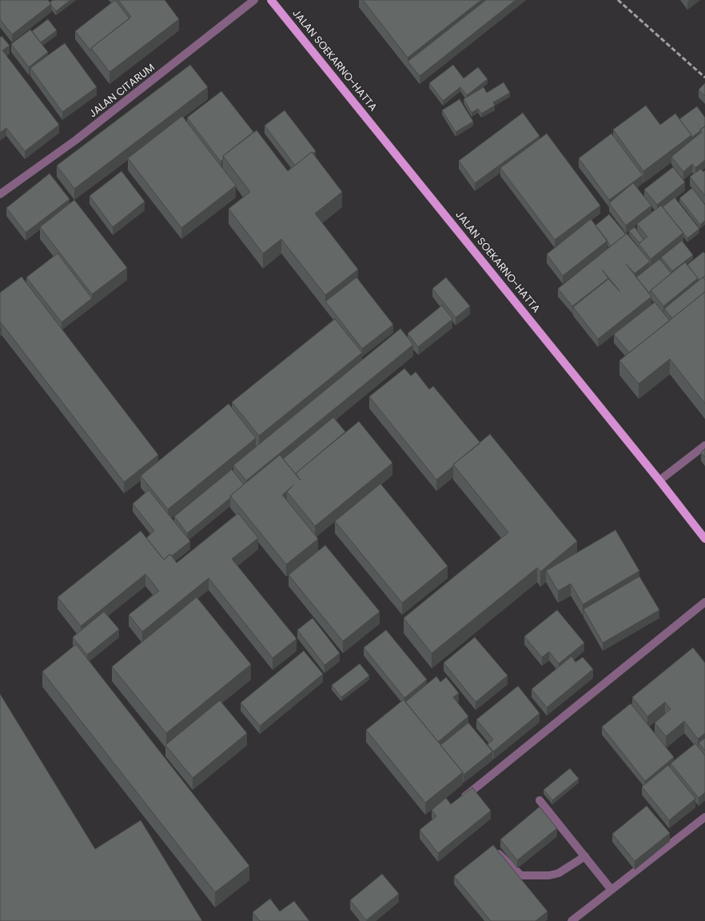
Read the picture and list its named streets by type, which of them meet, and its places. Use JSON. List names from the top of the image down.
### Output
{
  "streets": {
    "main road": ["JALAN SOEKARNO-HATTA"],
    "street": ["JALAN CITARUM"]
  }
}
